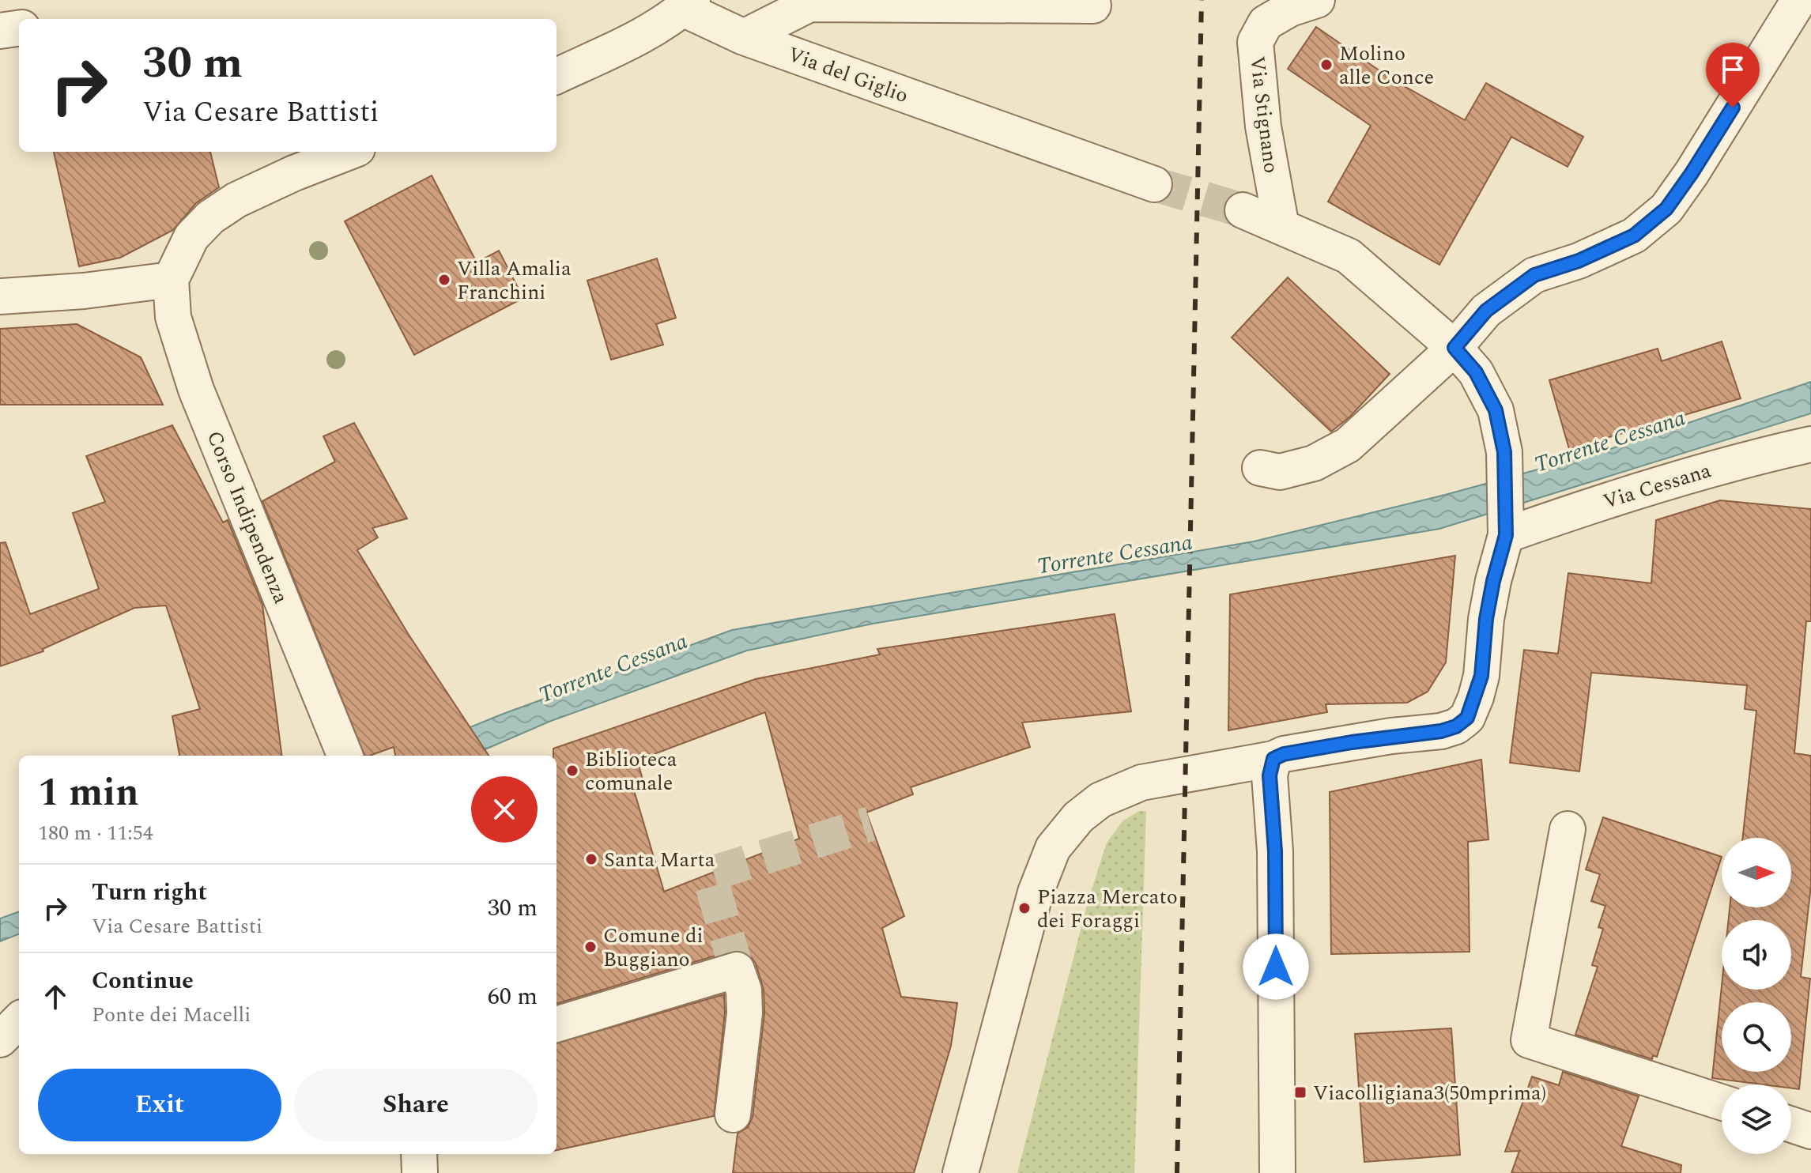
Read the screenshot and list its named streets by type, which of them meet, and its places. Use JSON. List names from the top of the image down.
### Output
{
  "streets": {
    "street": [
      "Via del Giglio",
      "Via Stignano",
      "Via Cessana",
      "Corso Indipendenza"
    ]
  },
  "water": ["Torrente Cessana"],
  "places": {
    "other": [
      "Molino alle Conce",
      "Villa Amalia Franchini",
      "Biblioteca comunale",
      "Santa Marta",
      "Piazza Mercato dei Foraggi",
      "Comune di Buggiano"
    ],
    "transit": ["Viacolligiana3(50mprima)"]
  },
  "north": "right",
  "page": {
    "turn": ["30 m", "Via Cesare Battisti"],
    "heading": ["1 min", "180 m · 11:54"],
    "list": [
      {
        "name": "Turn right",
        "note": "Via Cesare Battisti",
        "value": "30 m"
      },
      {
        "name": "Continue",
        "note": "Ponte dei Macelli",
        "value": "60 m"
      }
    ],
    "buttons": ["Exit", "Share"]
  }
}
